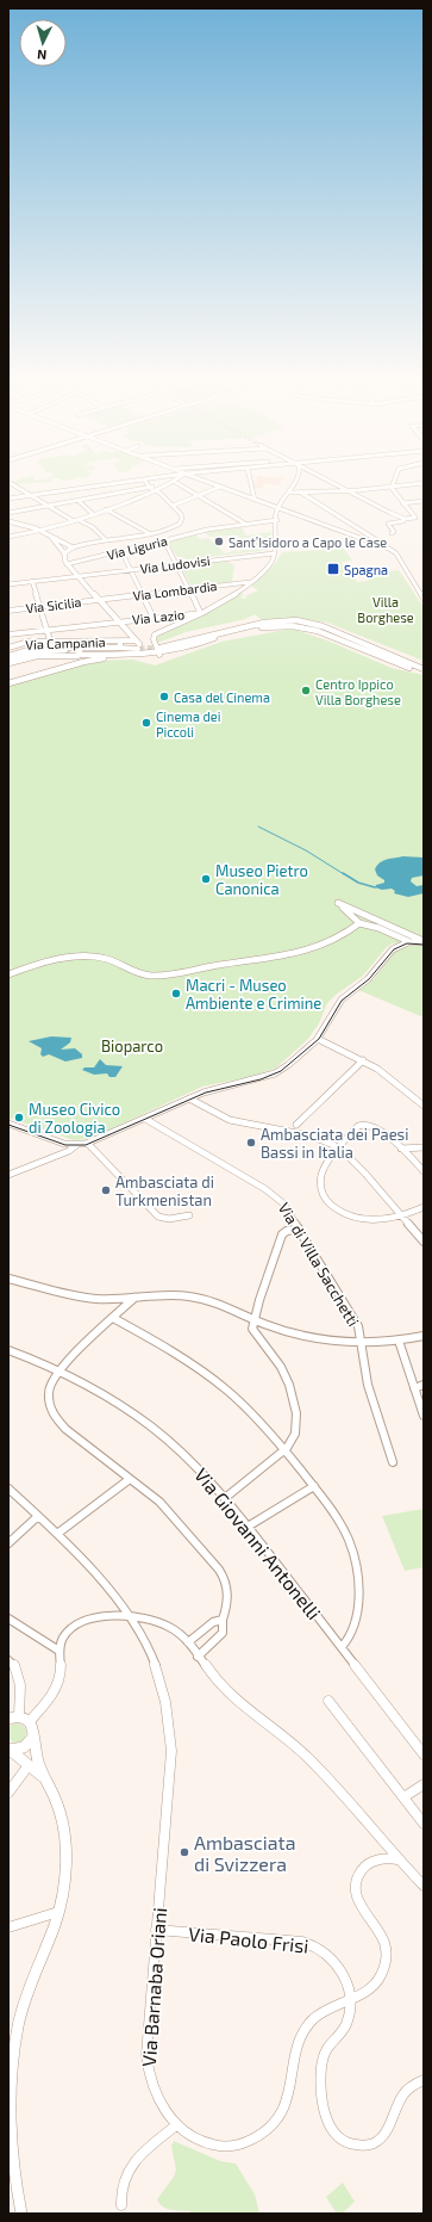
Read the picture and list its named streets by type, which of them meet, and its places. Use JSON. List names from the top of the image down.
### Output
{
  "streets": {
    "street": [
      "Via Liguria",
      "Via Ludovisi",
      "Via Lombardia",
      "Via Sicilia",
      "Via Lazio",
      "Via Campania",
      "Via di Villa Sacchetti",
      "Via Giovanni Antonelli",
      "Via Paolo Frisi",
      "Via Barnaba Oriani"
    ]
  },
  "crossings": [
    ["Via Lombardia", "Via Sicilia"],
    ["Via Paolo Frisi", "Via Barnaba Oriani"]
  ],
  "parks": ["Villa Borghese", "Bioparco"],
  "places": {
    "other": [
      "Sant’Isidoro a Capo le Case",
      "Centro Ippico Villa Borghese",
      "Casa del Cinema",
      "Cinema dei Piccoli",
      "Museo Pietro Canonica",
      "Macri - Museo Ambiente e Crimine",
      "Museo Civico di Zoologia",
      "Ambasciata dei Paesi Bassi in Italia",
      "Ambasciata di Turkmenistan",
      "Ambasciata di Svizzera"
    ],
    "transit": ["Spagna"]
  },
  "north": "bottom"
}
